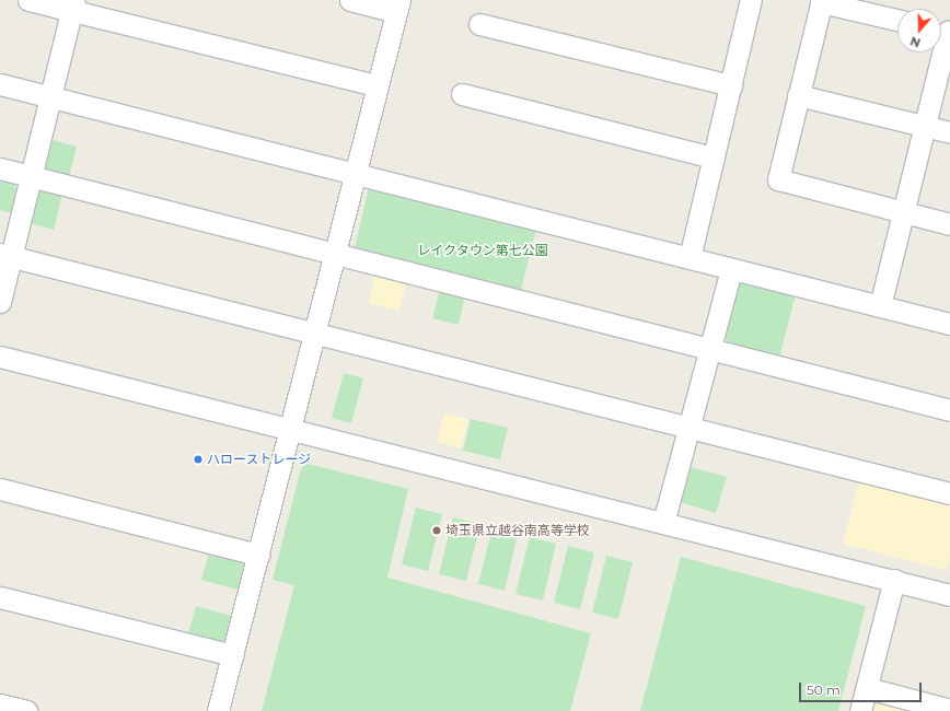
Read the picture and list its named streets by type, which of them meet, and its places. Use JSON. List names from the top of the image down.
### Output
{
  "parks": ["レイクタウン第七公園"],
  "places": ["ハローストレージ", "埼玉県立越谷南高等学校"],
  "scale_bar": "50 m",
  "north": "bottom"
}
